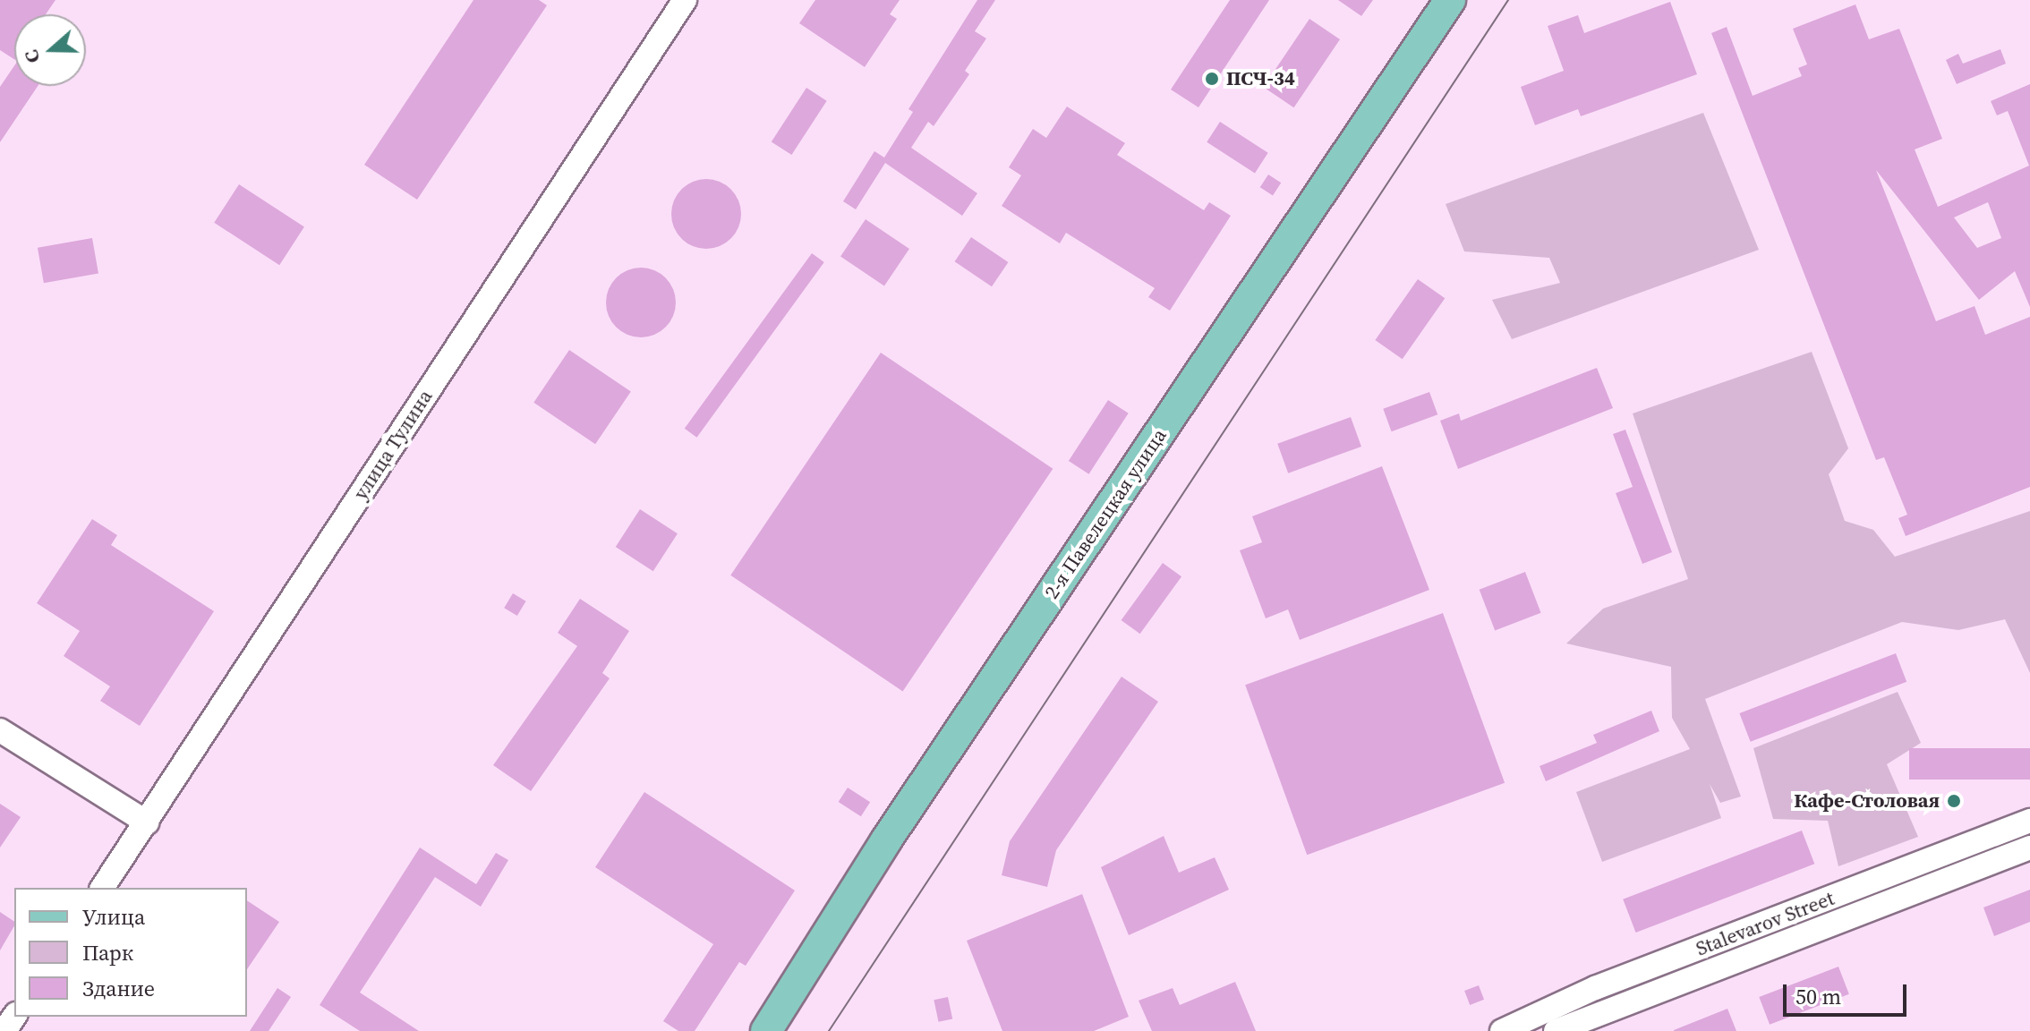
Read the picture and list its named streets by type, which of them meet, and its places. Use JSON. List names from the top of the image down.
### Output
{
  "streets": {
    "main road": ["2-я Павелецкая улица"],
    "street": ["улица Тулина", "Stalevarov Street"]
  },
  "places": ["ПСЧ-34", "Кафе-Столовая"],
  "legend": ["Улица", "Парк", "Здание"],
  "scale_bar": "50 m",
  "north": "left"
}
